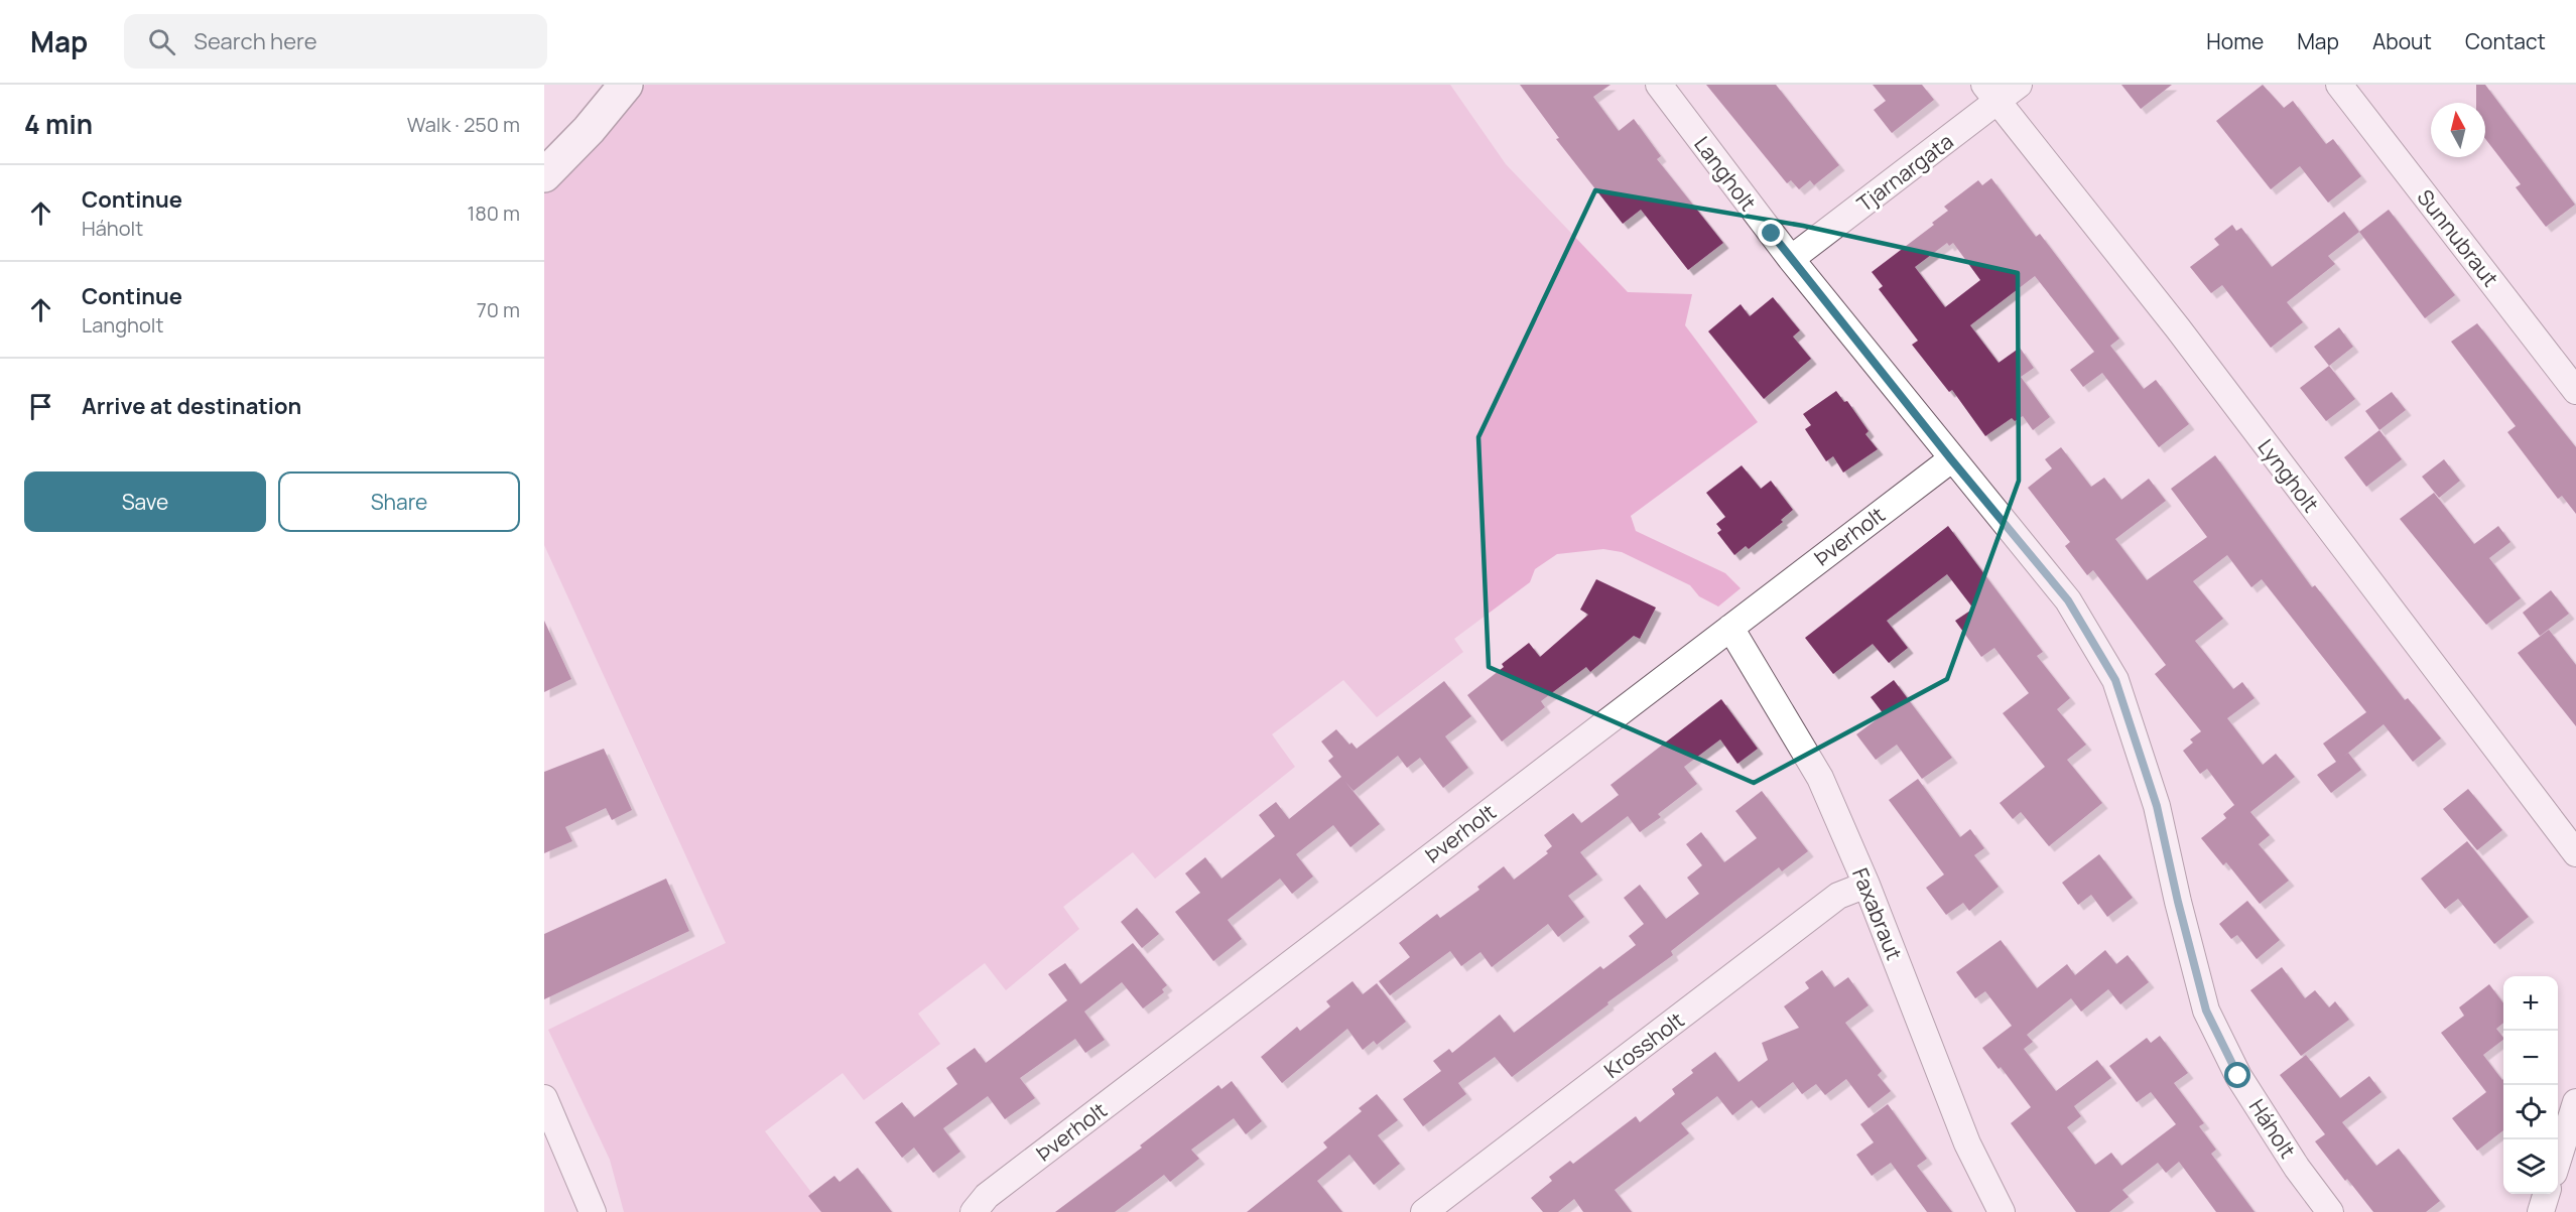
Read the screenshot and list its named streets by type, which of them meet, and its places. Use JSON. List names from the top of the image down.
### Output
{
  "streets": {
    "street": [
      "Tjarnargata",
      "Langholt",
      "Sunnubraut",
      "Lyngholt",
      "Þverholt",
      "Faxabraut",
      "Krossholt",
      "Háholt"
    ]
  },
  "crossings": [
    ["Tjarnargata", "Langholt"],
    ["Tjarnargata", "Lyngholt"],
    ["Langholt", "Þverholt"],
    ["Langholt", "Háholt"],
    ["Þverholt", "Faxabraut"],
    ["Þverholt", "Háholt"],
    ["Faxabraut", "Krossholt"]
  ],
  "north": "top",
  "page": {
    "header": "Map",
    "search": "Search here",
    "nav": [
      "Home",
      "Map",
      "About",
      "Contact"
    ],
    "heading": ["4 min", "Walk · 250 m"],
    "list": [
      ["Continue", "Háholt", "180 m"],
      ["Continue", "Langholt", "70 m"],
      "Arrive at destination"
    ],
    "buttons": ["Save", "Share"],
    "map_buttons": ["+", "−"]
  }
}
